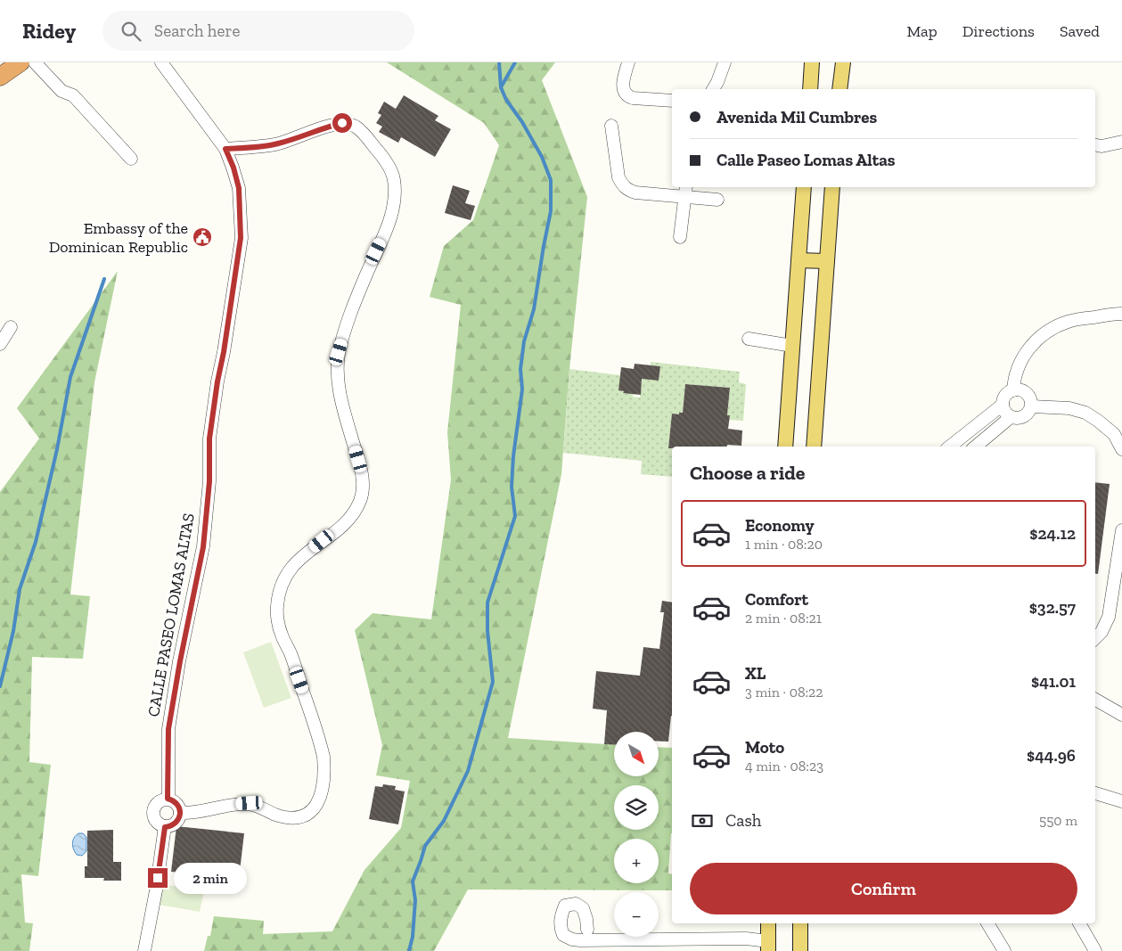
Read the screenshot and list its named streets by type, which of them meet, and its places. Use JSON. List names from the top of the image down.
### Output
{
  "streets": {
    "street": ["CALLE PASEO LOMAS ALTAS"]
  },
  "places": {
    "public building": ["Embassy of the Dominican Republic"]
  },
  "north": "bottom right",
  "page": {
    "header": "Ridey",
    "search": "Search here",
    "nav": ["Map", "Directions", "Saved"],
    "banner": ["Avenida Mil Cumbres", "Calle Paseo Lomas Altas"],
    "heading": "Choose a ride",
    "list": [
      {
        "name": "Economy",
        "note": "1 min · 08:20",
        "value": "$24.12"
      },
      {
        "name": "Comfort",
        "note": "2 min · 08:21",
        "value": "$32.57"
      },
      {
        "name": "XL",
        "note": "3 min · 08:22",
        "value": "$41.01"
      },
      {
        "name": "Moto",
        "note": "4 min · 08:23",
        "value": "$44.96"
      }
    ],
    "map_buttons": ["+", "−"],
    "pay": ["Cash", "550 m"],
    "buttons": "Confirm",
    "bubble": "2 min"
  }
}
